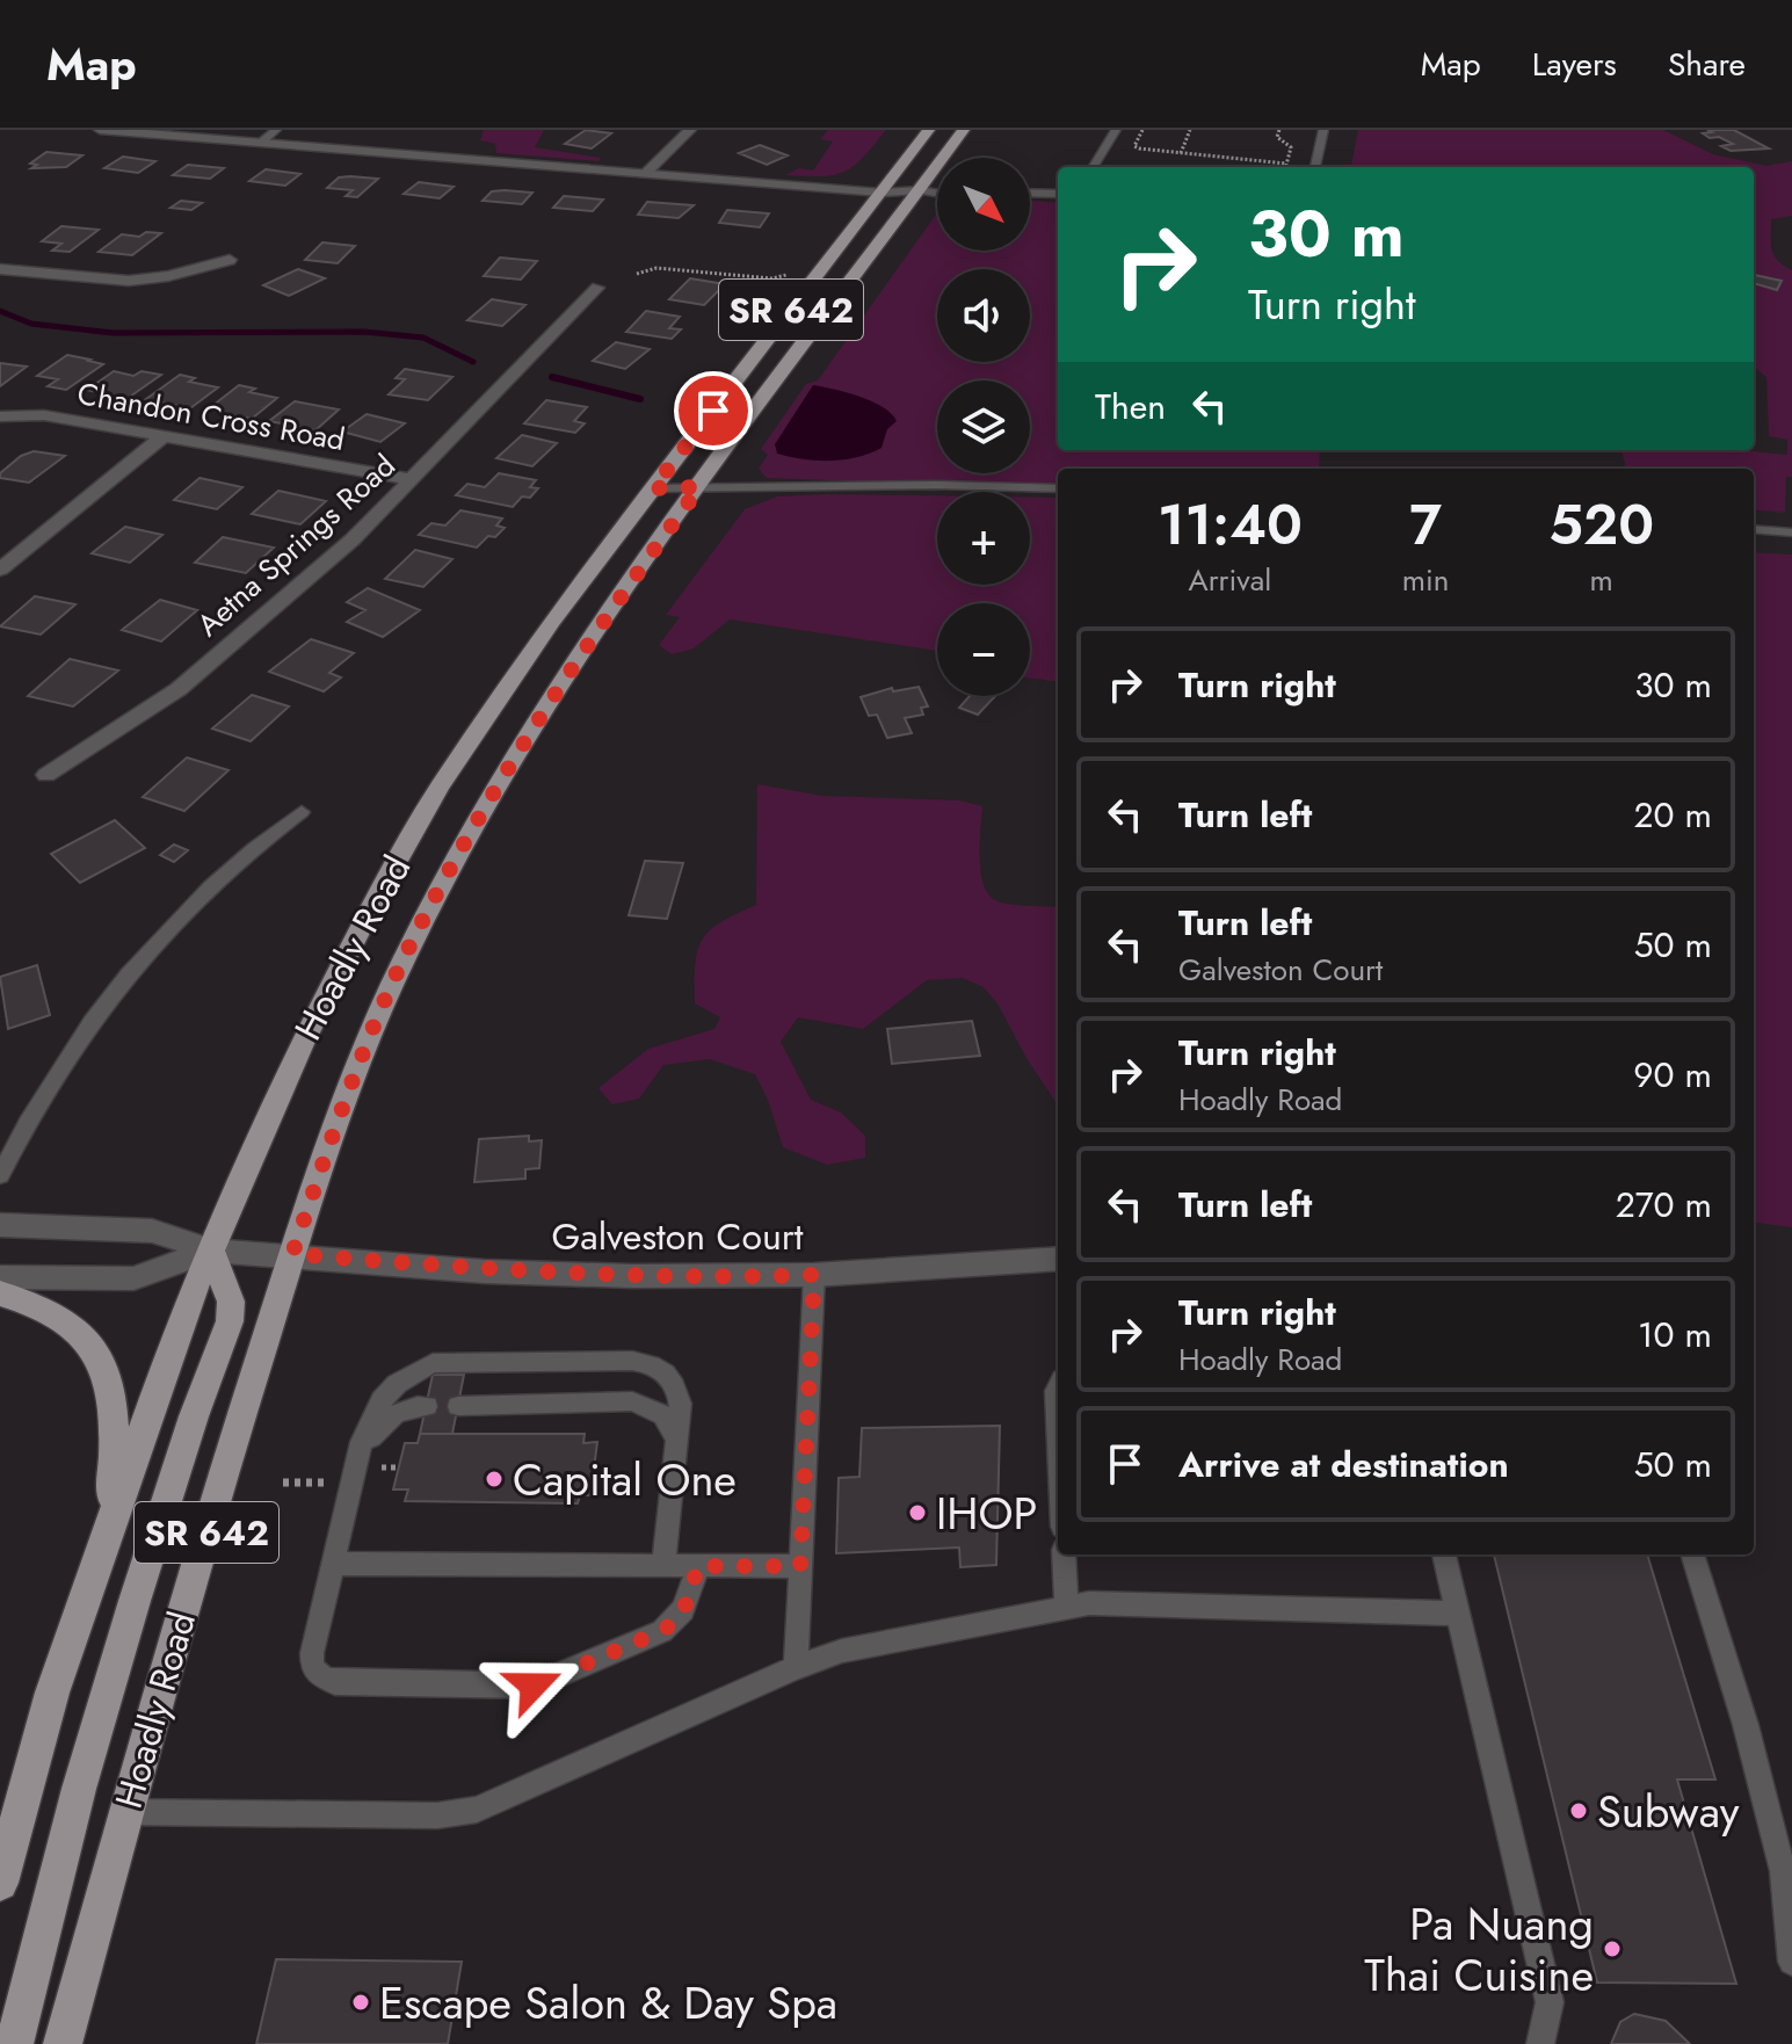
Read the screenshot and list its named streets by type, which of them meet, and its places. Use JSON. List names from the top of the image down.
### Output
{
  "streets": {
    "main road": ["SR 642", "Hoadly Road"],
    "street": ["Chandon Cross Road", "Aetna Springs Road", "Galveston Court"]
  },
  "crossings": [
    ["Chandon Cross Road", "Aetna Springs Road"],
    ["Hoadly Road", "Galveston Court"]
  ],
  "places": [
    "Capital One",
    "IHOP",
    "Subway",
    "Pa Nuang Thai Cuisine",
    "Escape Salon & Day Spa"
  ],
  "north": "bottom right",
  "page": {
    "header": "Map",
    "nav": ["Map", "Layers", "Share"],
    "map_buttons": ["+", "−"],
    "turn": ["30 m", "Turn right"],
    "then": "Then",
    "eta": [
      "11:40",
      "Arrival",
      "7",
      "min",
      "520",
      "m"
    ],
    "list": [
      {
        "name": "Turn right",
        "value": "30 m"
      },
      {
        "name": "Turn left",
        "value": "20 m"
      },
      {
        "name": "Turn left",
        "note": "Galveston Court",
        "value": "50 m"
      },
      {
        "name": "Turn right",
        "note": "Hoadly Road",
        "value": "90 m"
      },
      {
        "name": "Turn left",
        "value": "270 m"
      },
      {
        "name": "Turn right",
        "note": "Hoadly Road",
        "value": "10 m"
      },
      {
        "name": "Arrive at destination",
        "value": "50 m"
      }
    ]
  }
}
